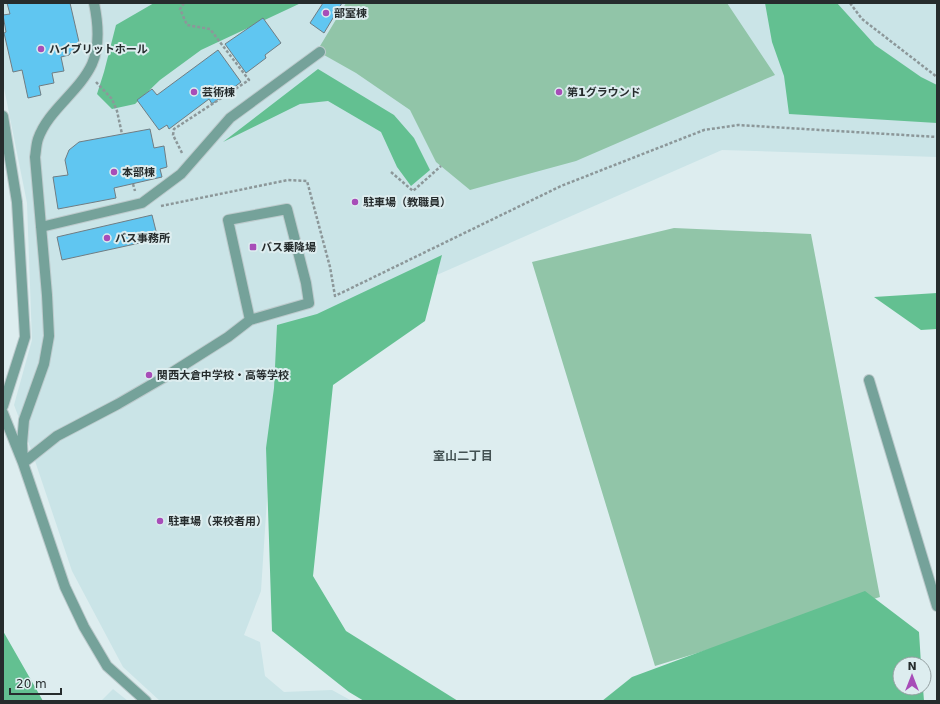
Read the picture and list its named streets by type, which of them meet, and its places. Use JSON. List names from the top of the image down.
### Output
{
  "districts": ["室山二丁目"],
  "places": {
    "other": [
      "部室棟",
      "ハイブリットホール",
      "芸術棟",
      "第1グラウンド",
      "本部棟",
      "駐車場（教職員）",
      "バス事務所",
      "関西大倉中学校・高等学校",
      "駐車場（来校者用）"
    ],
    "transit": ["バス乗降場"]
  },
  "scale_bar": "20 m",
  "north": "top"
}
